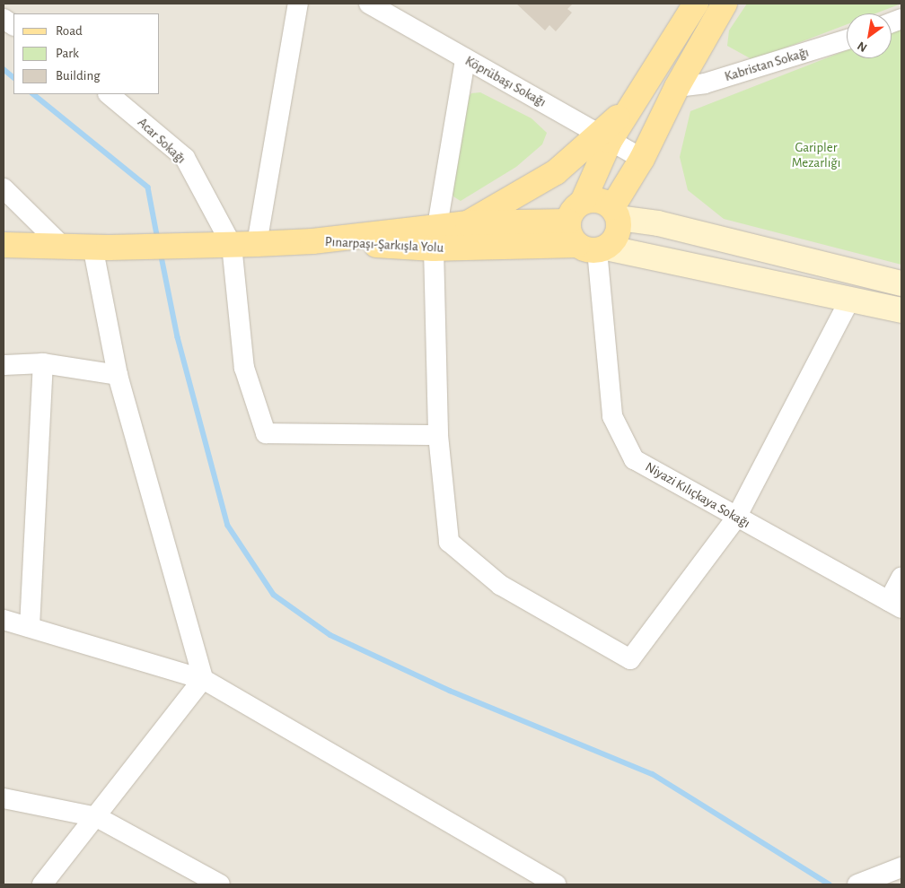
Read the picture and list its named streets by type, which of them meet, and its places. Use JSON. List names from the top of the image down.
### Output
{
  "streets": {
    "main road": ["Pınarpaşı-Şarkışla Yolu"],
    "street": [
      "Kabristan Sokağı",
      "Köprübaşı Sokağı",
      "Acar Sokağı",
      "Niyazi Kılıçkaya Sokağı"
    ]
  },
  "crossings": [
    ["Acar Sokağı", "Pınarpaşı-Şarkışla Yolu"],
    ["Pınarpaşı-Şarkışla Yolu", "Niyazi Kılıçkaya Sokağı"]
  ],
  "parks": ["Garipler Mezarlığı"],
  "legend": ["Road", "Park", "Building"],
  "north": "bottom left"
}
